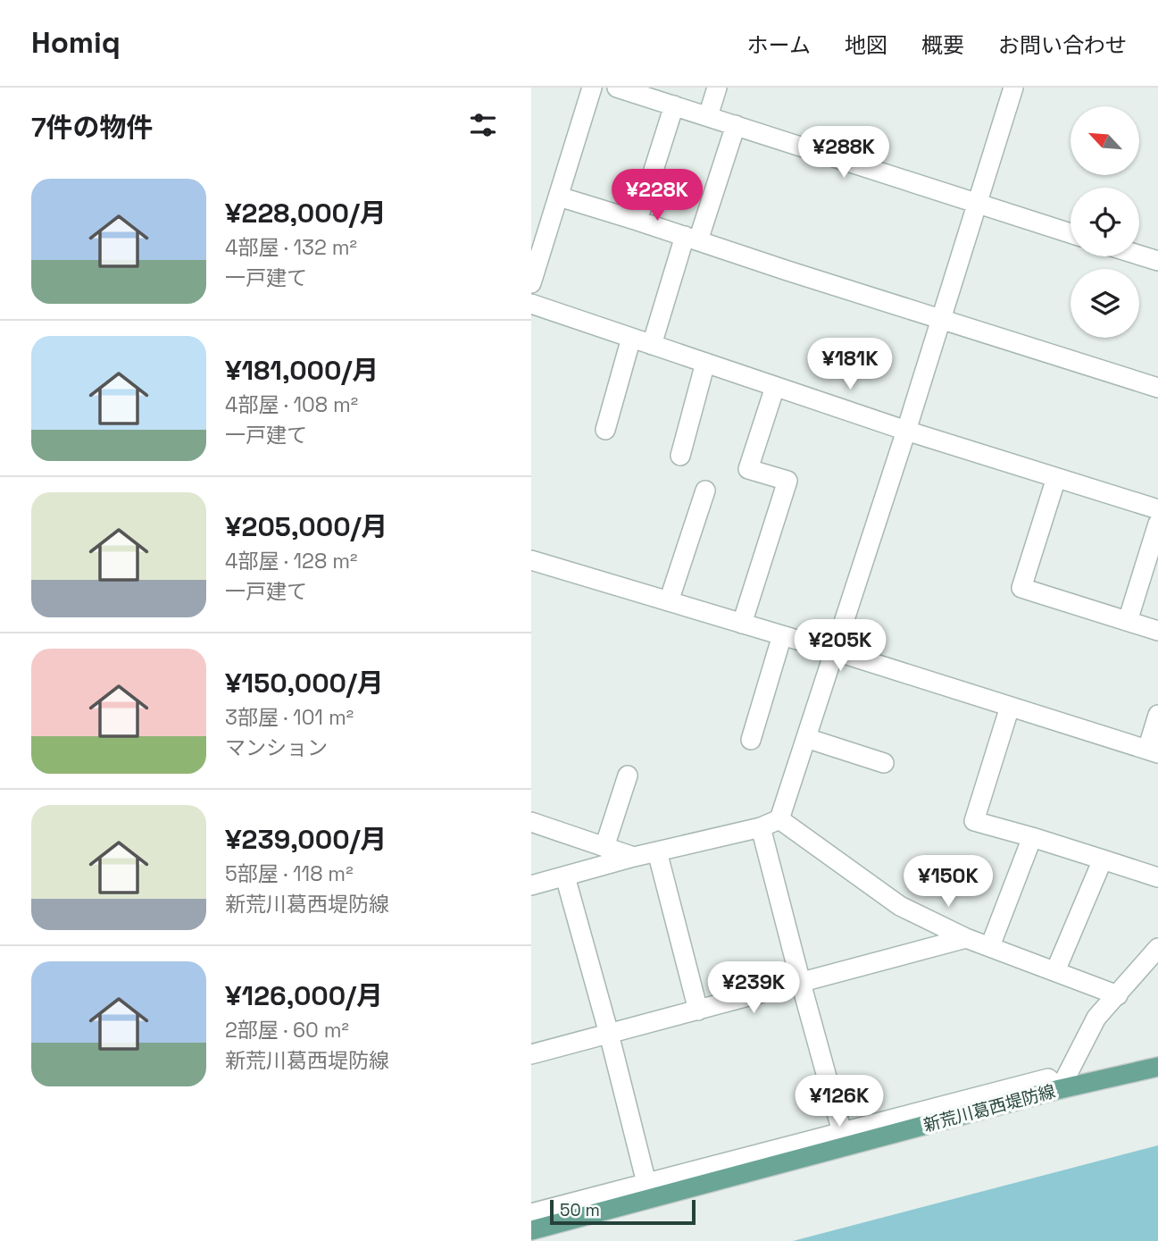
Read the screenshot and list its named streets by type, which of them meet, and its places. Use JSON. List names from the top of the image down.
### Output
{
  "streets": {
    "main road": ["新荒川葛西堤防線"]
  },
  "scale_bar": "50 m",
  "north": "top left",
  "page": {
    "header": "Homiq",
    "nav": [
      "ホーム",
      "地図",
      "概要",
      "お問い合わせ"
    ],
    "heading": "7件の物件",
    "price": [
      "¥288K",
      "¥228K",
      "¥181K",
      "¥205K",
      "¥150K",
      "¥239K",
      "¥126K"
    ],
    "list": [
      {
        "name": "¥228,000/月",
        "note": "4部屋 · 132 m² · 一戸建て"
      },
      {
        "name": "¥181,000/月",
        "note": "4部屋 · 108 m² · 一戸建て"
      },
      {
        "name": "¥205,000/月",
        "note": "4部屋 · 128 m² · 一戸建て"
      },
      {
        "name": "¥150,000/月",
        "note": "3部屋 · 101 m² · マンション"
      },
      {
        "name": "¥239,000/月",
        "note": "5部屋 · 118 m² · 新荒川葛西堤防線"
      },
      {
        "name": "¥126,000/月",
        "note": "2部屋 · 60 m² · 新荒川葛西堤防線"
      }
    ],
    "scale": "50 m"
  }
}
